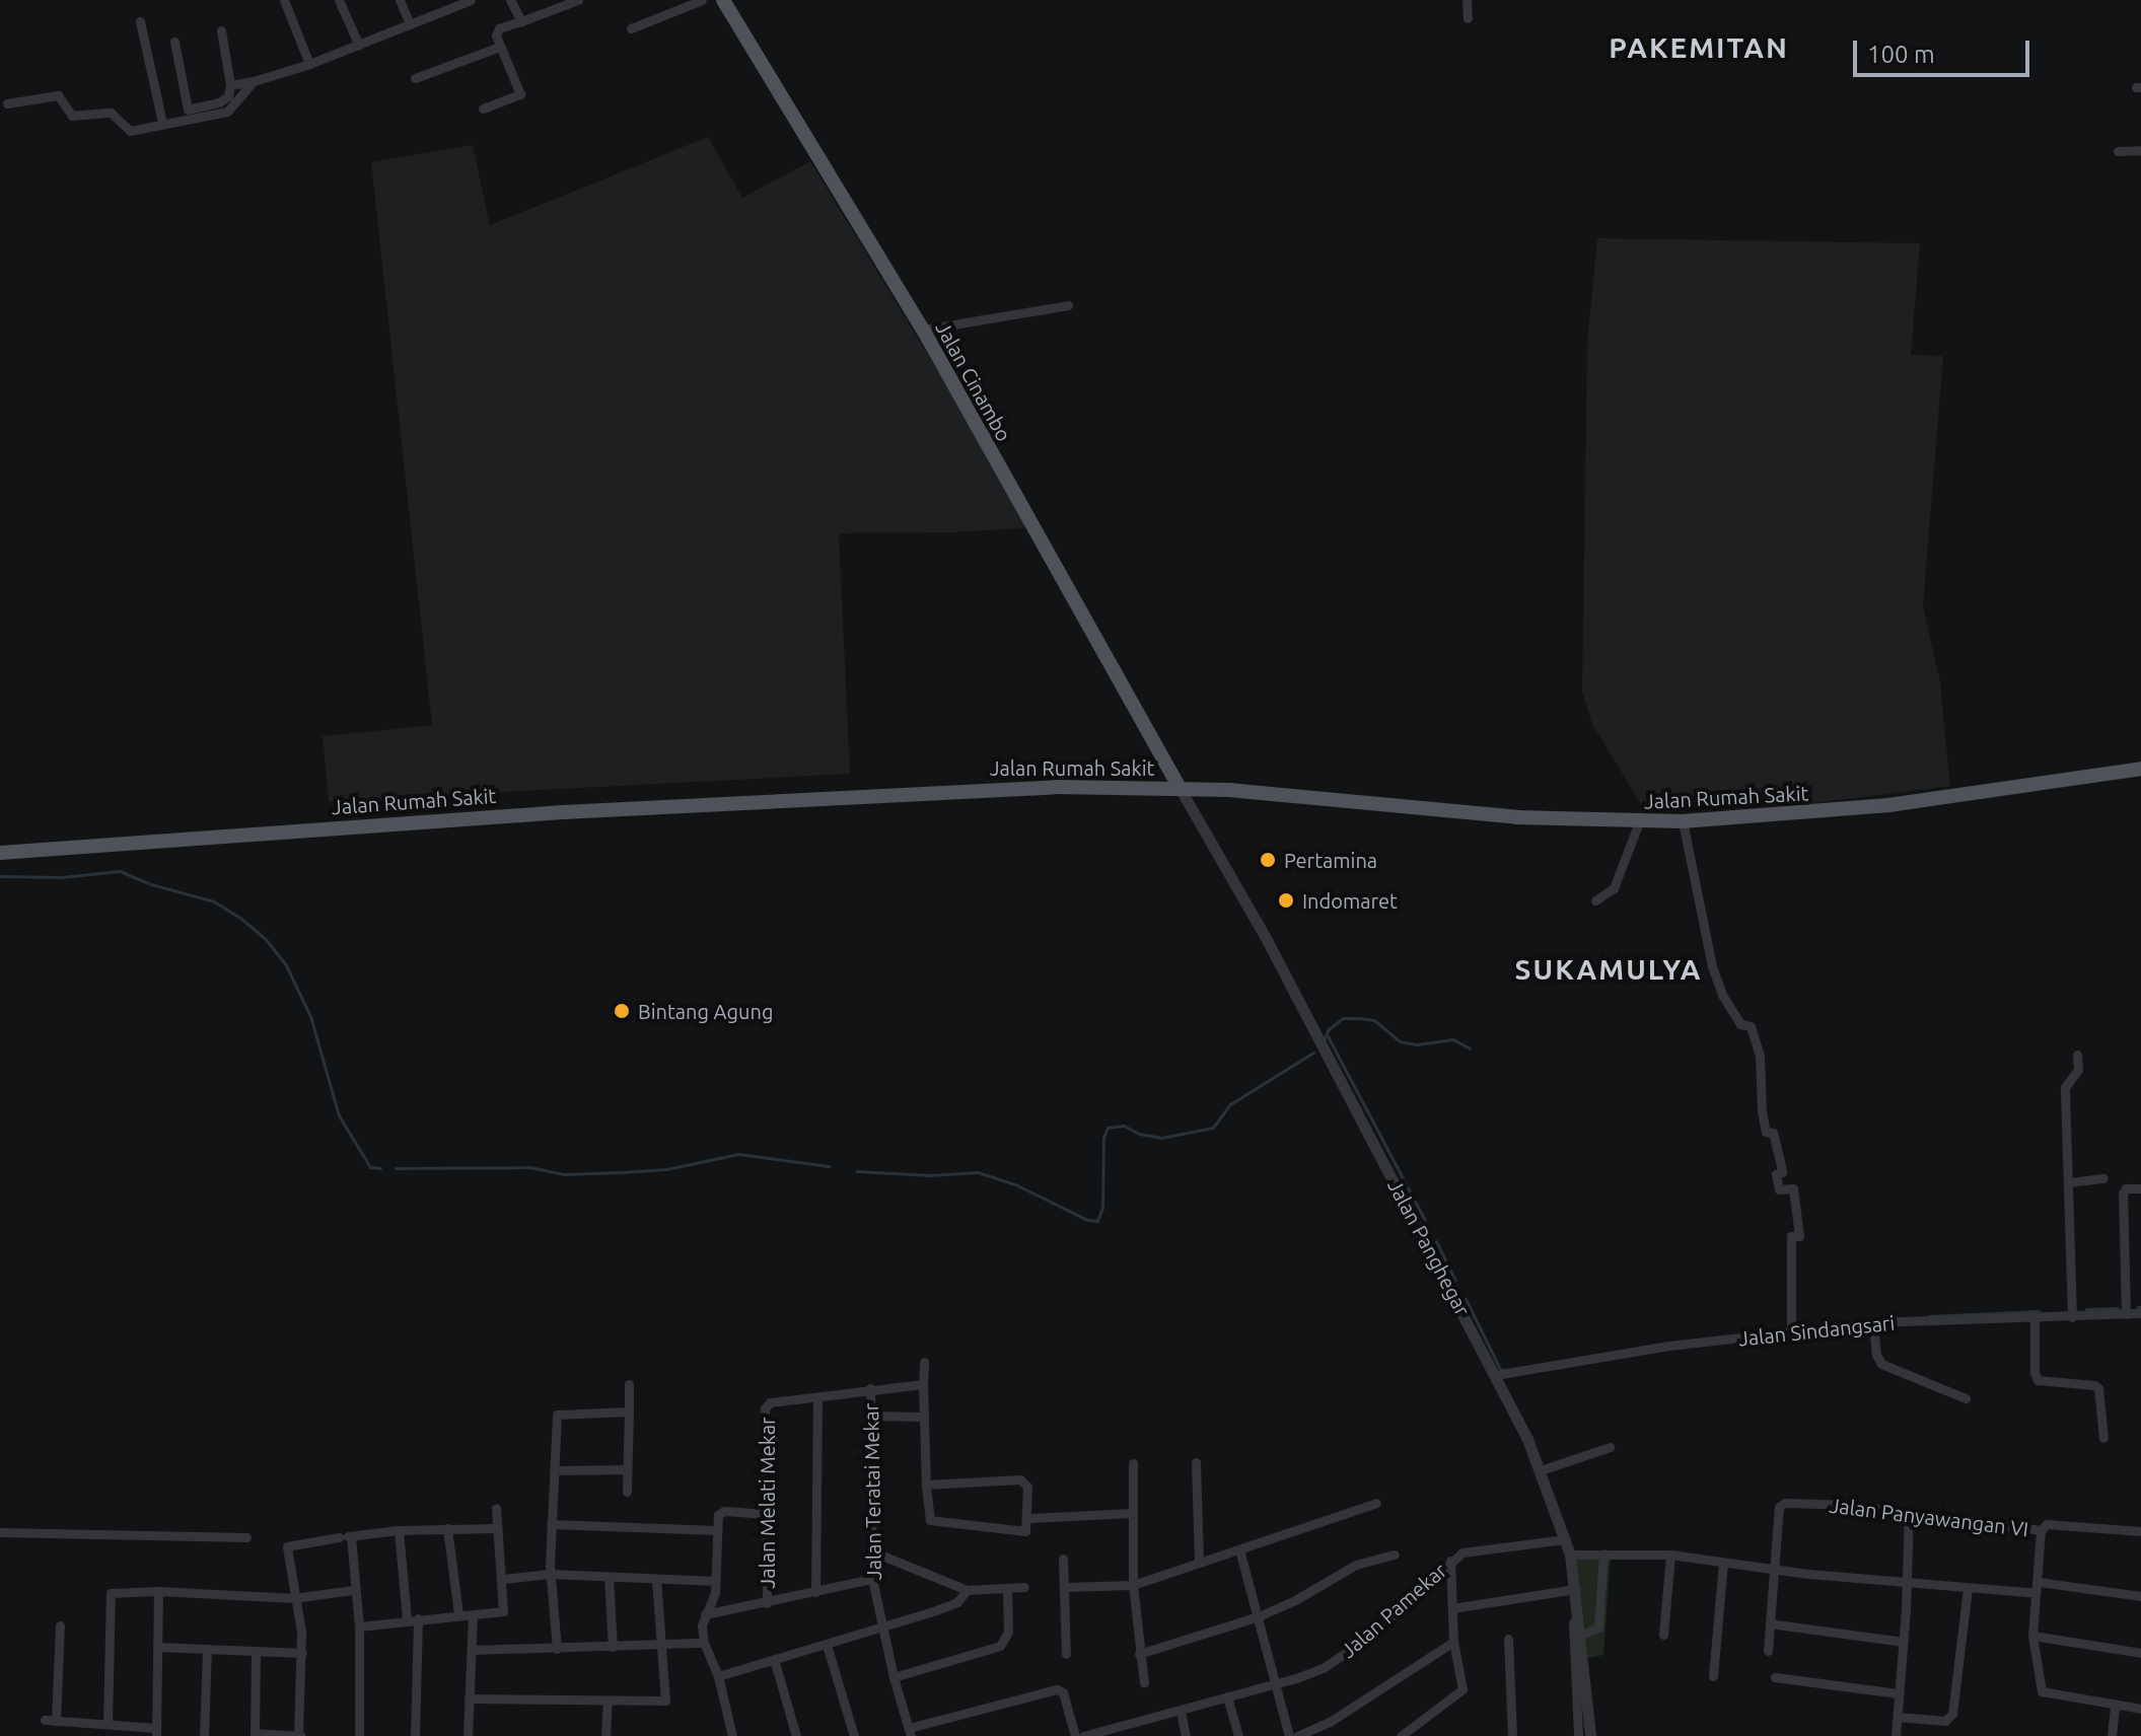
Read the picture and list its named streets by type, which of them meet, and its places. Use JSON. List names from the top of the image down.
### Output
{
  "streets": {
    "main road": ["Jalan Cinambo", "Jalan Rumah Sakit"],
    "street": [
      "Jalan Panghegar",
      "Jalan Sindangsari",
      "Jalan Teratai Mekar",
      "Jalan Melati Mekar",
      "Jalan Panyawangan VI",
      "Jalan Pamekar"
    ]
  },
  "crossings": [
    ["Jalan Cinambo", "Jalan Rumah Sakit"],
    ["Jalan Cinambo", "Jalan Panghegar"],
    ["Jalan Rumah Sakit", "Jalan Panghegar"],
    ["Jalan Panghegar", "Jalan Sindangsari"],
    ["Jalan Panghegar", "Jalan Pamekar"]
  ],
  "districts": ["PAKEMITAN", "SUKAMULYA"],
  "places": ["Pertamina", "Indomaret", "Bintang Agung"],
  "scale_bar": "100 m"
}
